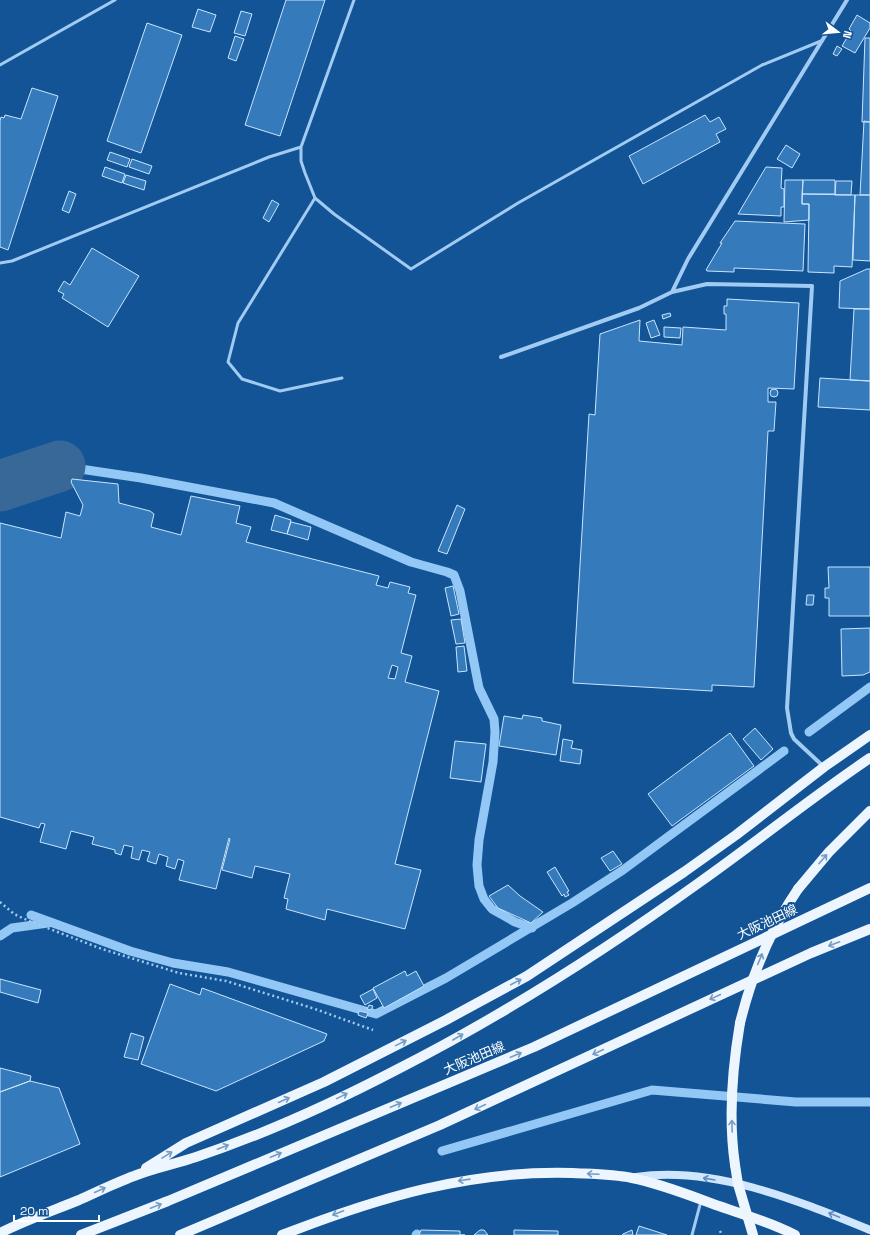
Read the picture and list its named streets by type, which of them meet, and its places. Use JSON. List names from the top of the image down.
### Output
{
  "streets": {
    "main road": ["大阪池田線"]
  },
  "scale_bar": "20 m",
  "north": "right"
}
